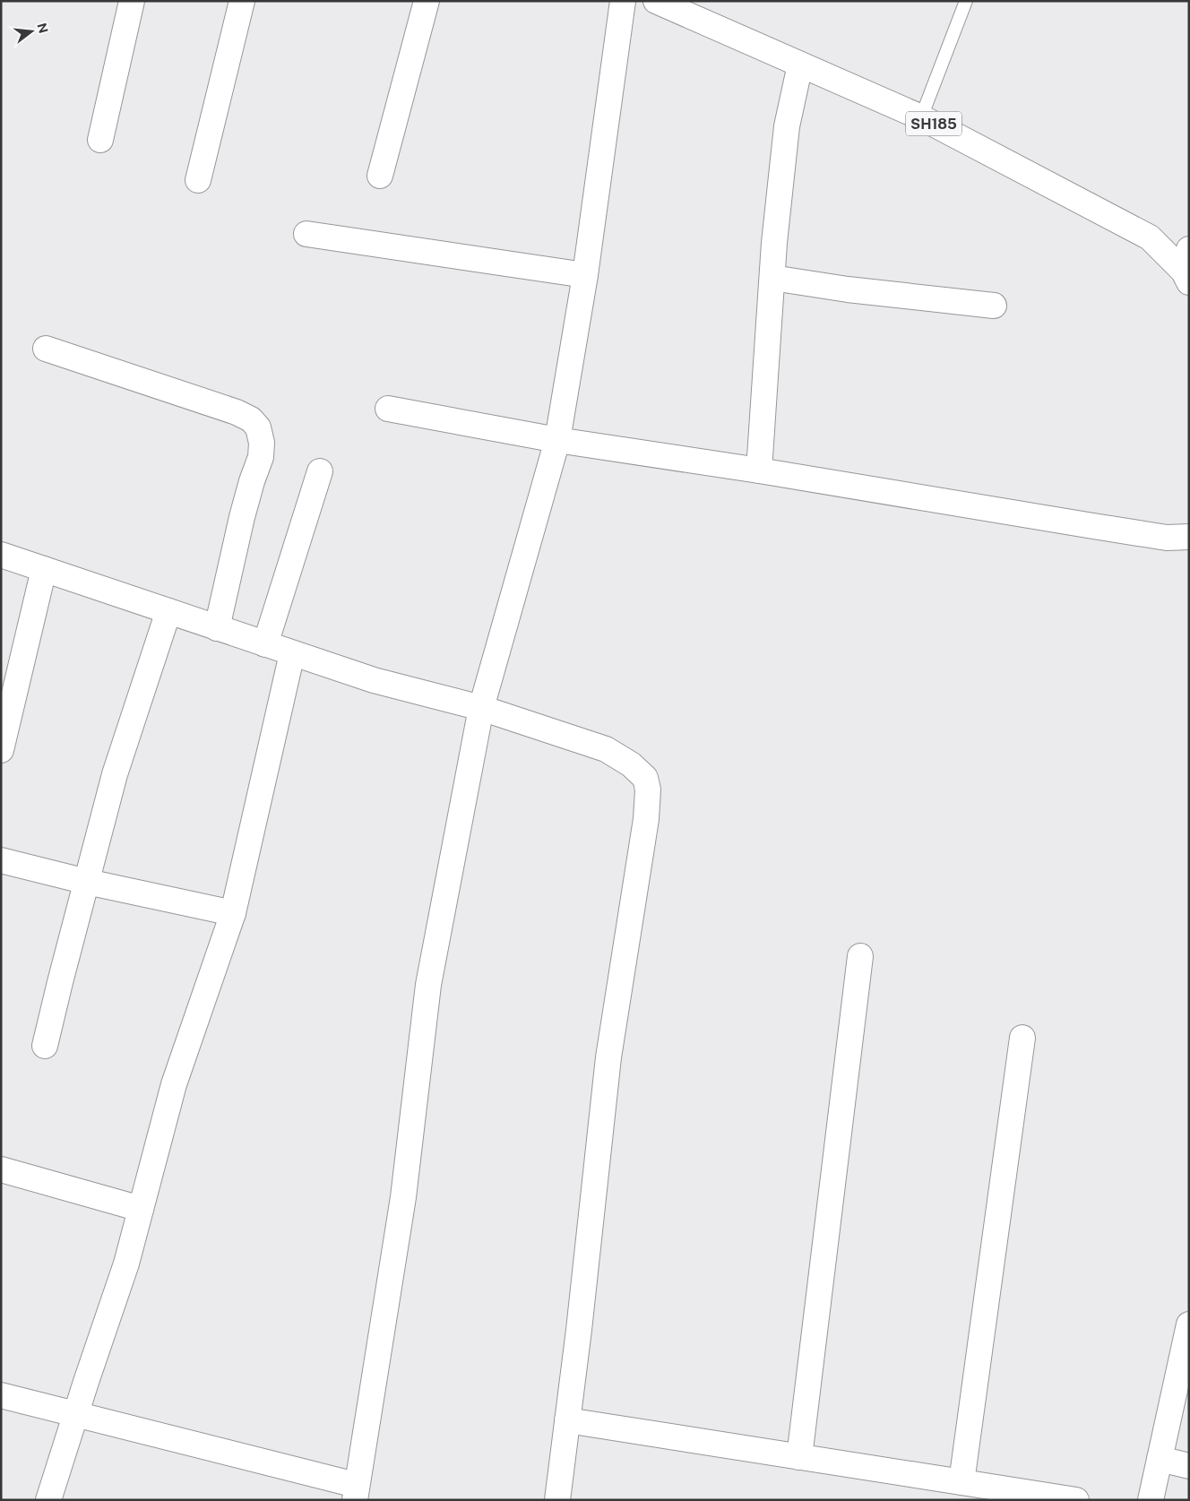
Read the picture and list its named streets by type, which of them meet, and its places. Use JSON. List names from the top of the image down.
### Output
{
  "streets": {
    "street": ["SH185"]
  },
  "north": "right"
}
